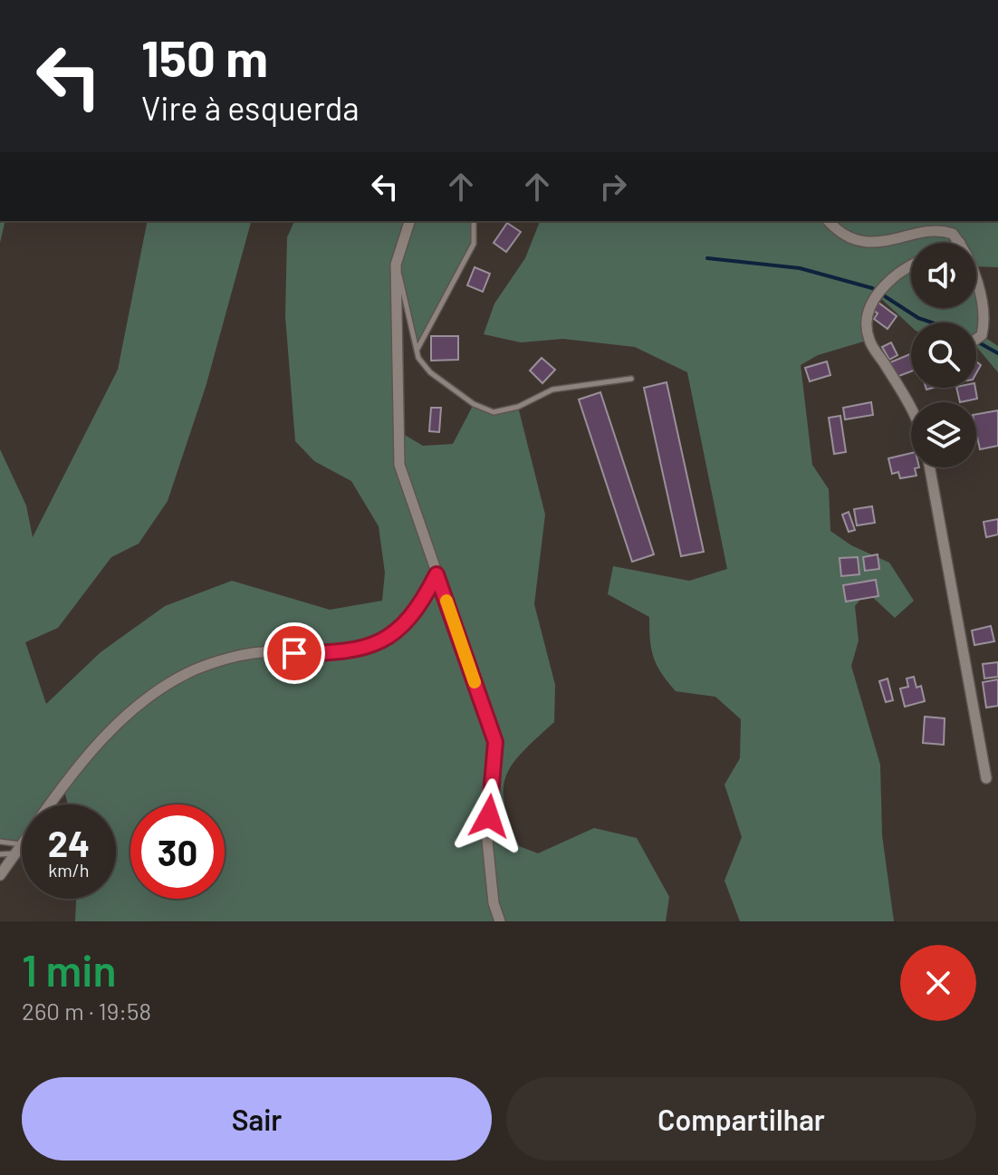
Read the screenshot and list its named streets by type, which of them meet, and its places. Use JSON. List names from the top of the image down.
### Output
{
  "page": {
    "turn": ["150 m", "Vire à esquerda"],
    "speed": "24 km/h",
    "limit": "30",
    "heading": ["1 min", "260 m · 19:58"],
    "buttons": ["Sair", "Compartilhar"]
  }
}
